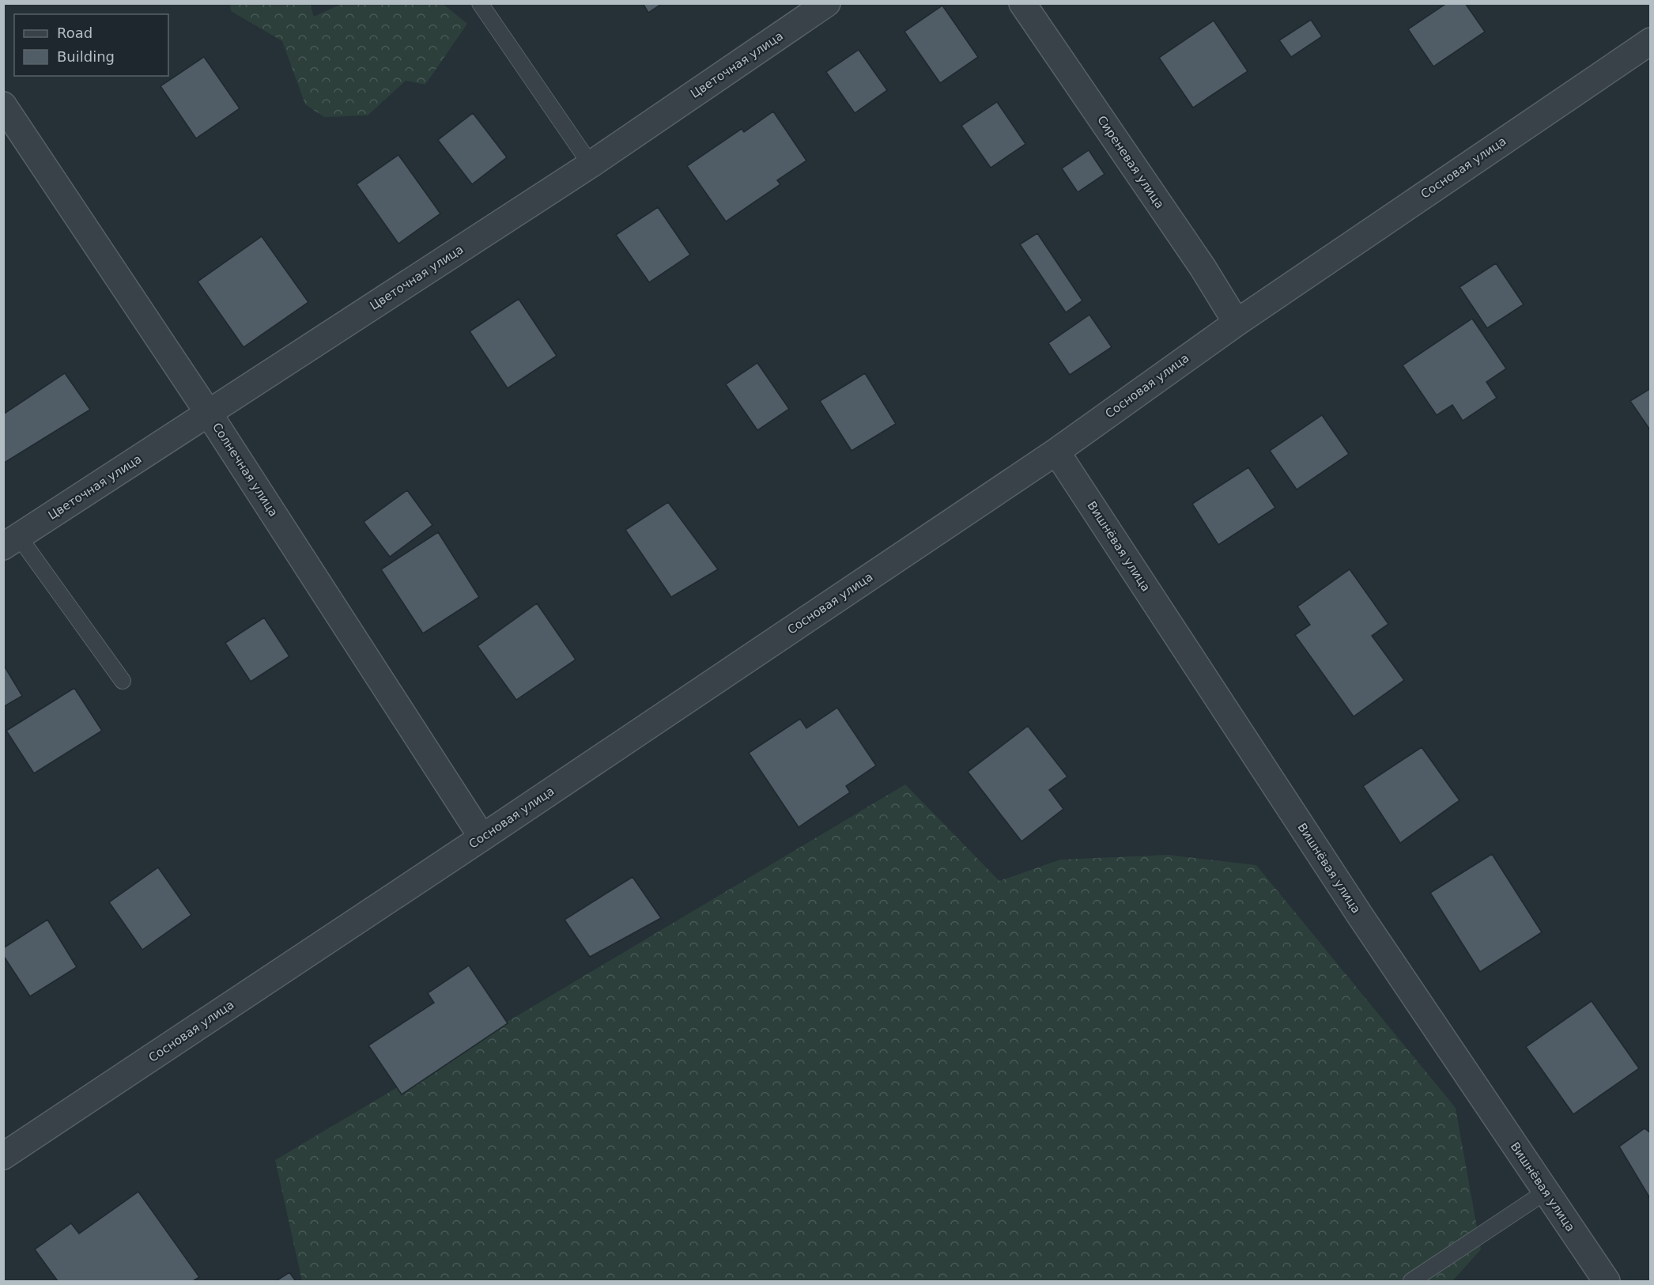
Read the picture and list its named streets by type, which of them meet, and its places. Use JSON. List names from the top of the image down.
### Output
{
  "streets": {
    "street": [
      "Цветочная улица",
      "Сиреневая улица",
      "Сосновая улица",
      "Солнечная улица",
      "Вишнёвая улица"
    ]
  },
  "crossings": [
    ["Цветочная улица", "Солнечная улица"],
    ["Сиреневая улица", "Сосновая улица"],
    ["Сосновая улица", "Солнечная улица"],
    ["Сосновая улица", "Вишнёвая улица"]
  ],
  "legend": ["Road", "Building"]
}
